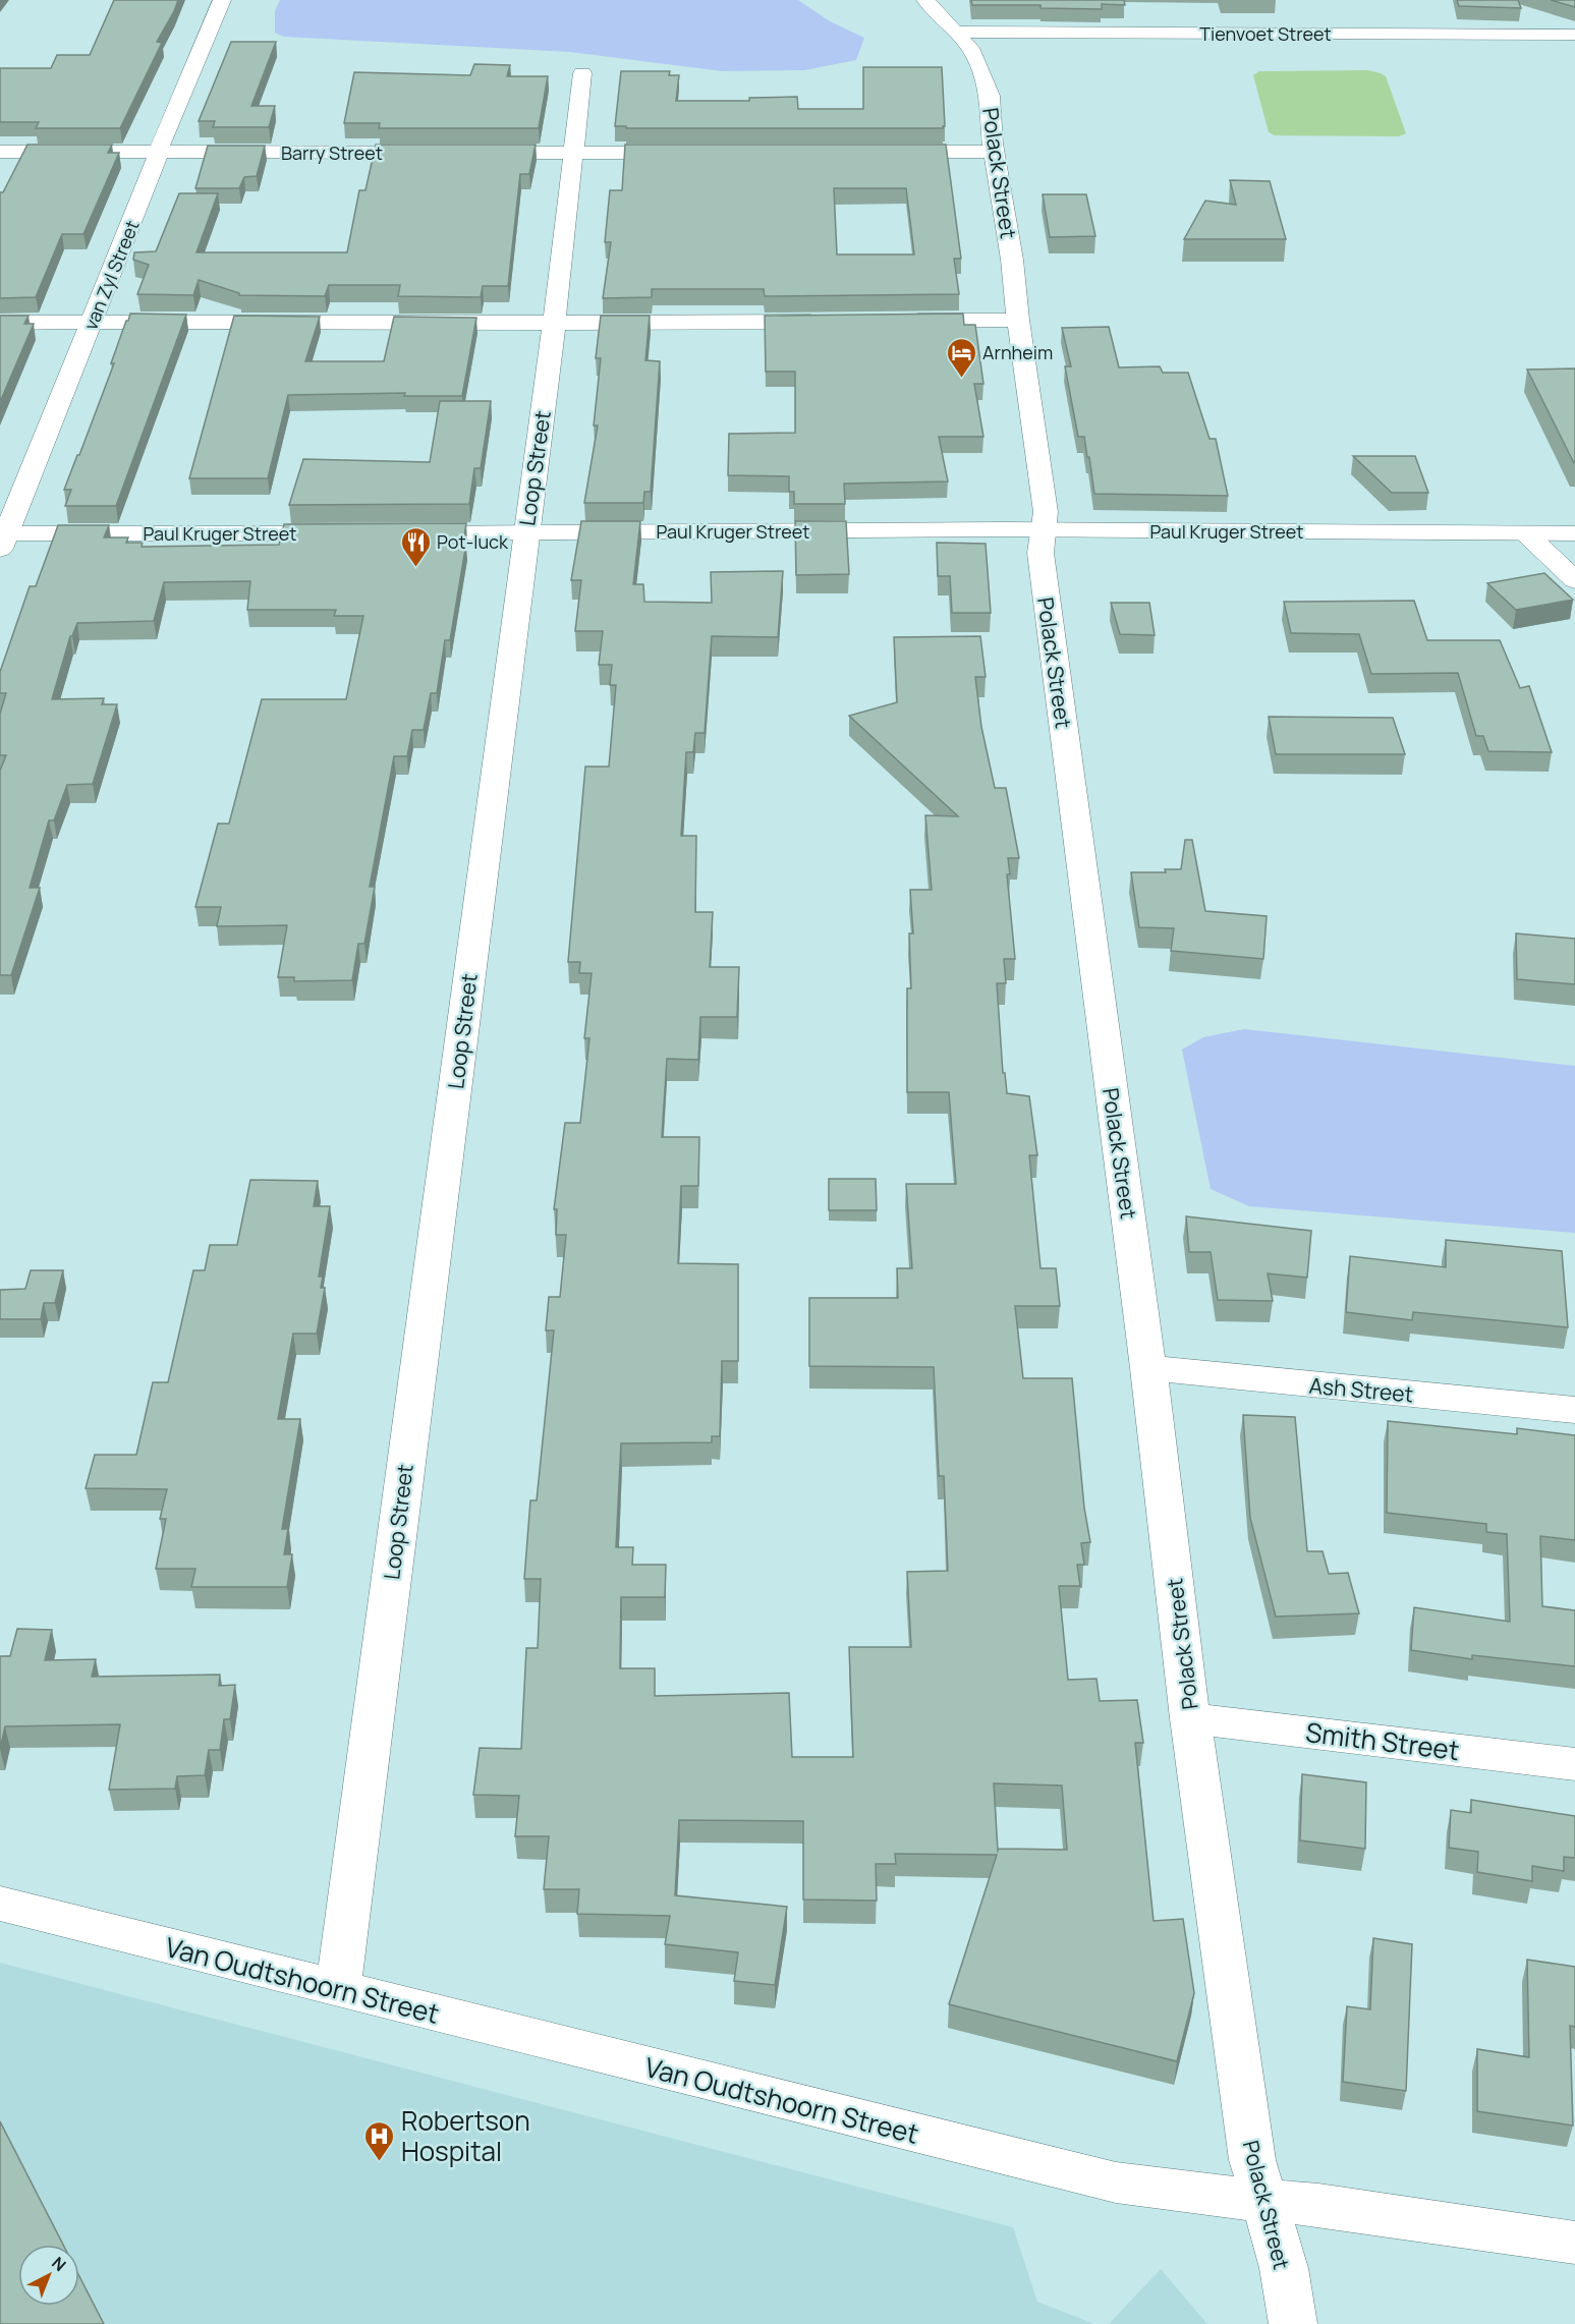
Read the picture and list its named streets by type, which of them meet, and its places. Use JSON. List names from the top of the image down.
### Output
{
  "streets": {
    "street": [
      "Tienvoet Street",
      "Barry Street",
      "Polack Street",
      "van Zyl Street",
      "Loop Street",
      "Paul Kruger Street",
      "Ash Street",
      "Smith Street",
      "Van Oudtshoorn Street"
    ]
  },
  "crossings": [
    ["Tienvoet Street", "Polack Street"],
    ["Barry Street", "van Zyl Street"],
    ["Polack Street", "Paul Kruger Street"],
    ["Polack Street", "Ash Street"],
    ["Polack Street", "Smith Street"],
    ["Polack Street", "Van Oudtshoorn Street"],
    ["van Zyl Street", "Paul Kruger Street"],
    ["Loop Street", "Paul Kruger Street"],
    ["Loop Street", "Van Oudtshoorn Street"]
  ],
  "places": {
    "hotel": ["Arnheim"],
    "restaurant": ["Pot-luck"],
    "hospital": ["Robertson Hospital"]
  },
  "north": "top right"
}
